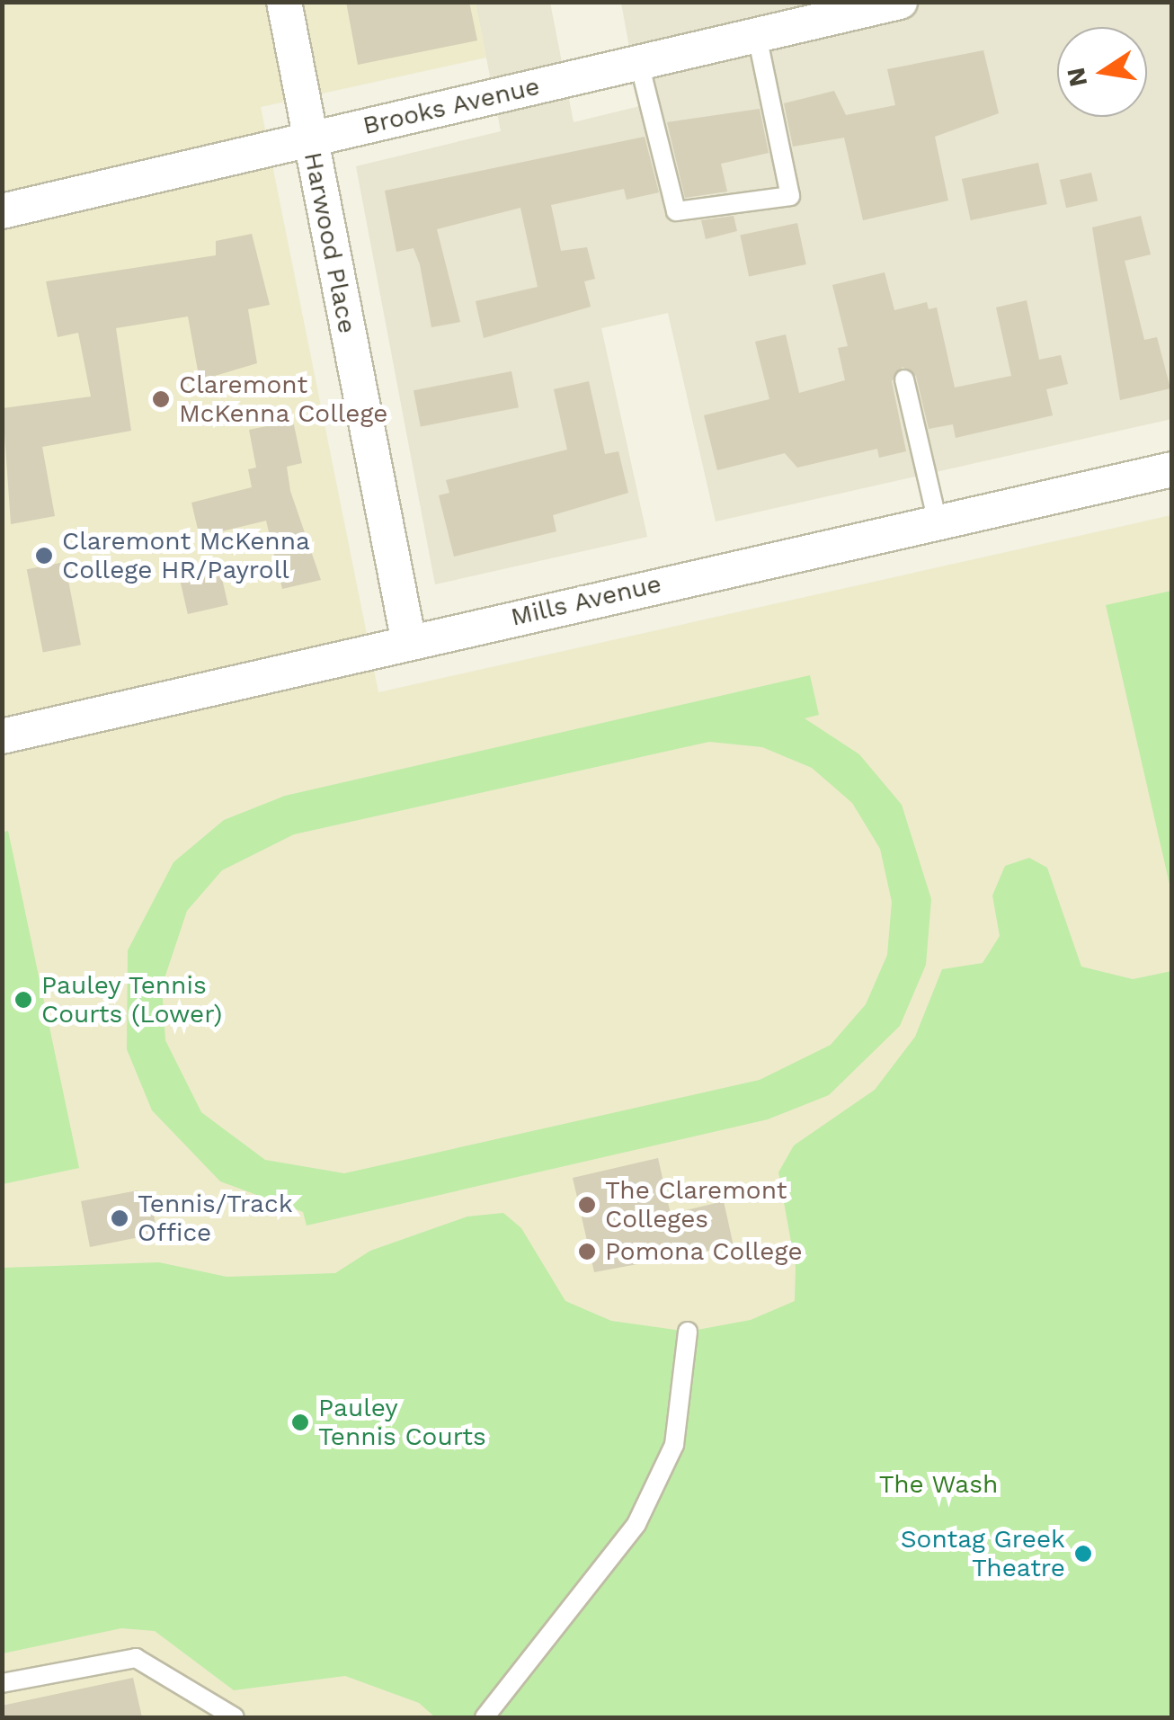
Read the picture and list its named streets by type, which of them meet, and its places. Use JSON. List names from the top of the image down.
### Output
{
  "streets": {
    "street": ["Brooks Avenue", "Harwood Place", "Mills Avenue"]
  },
  "crossings": [
    ["Brooks Avenue", "Harwood Place"],
    ["Harwood Place", "Mills Avenue"]
  ],
  "parks": ["The Wash"],
  "places": [
    "Claremont McKenna College",
    "Claremont McKenna College HR/Payroll",
    "Pauley Tennis Courts (Lower)",
    "The Claremont Colleges",
    "Tennis/Track Office",
    "Pomona College",
    "Pauley Tennis Courts",
    "Sontag Greek Theatre"
  ],
  "north": "left"
}
